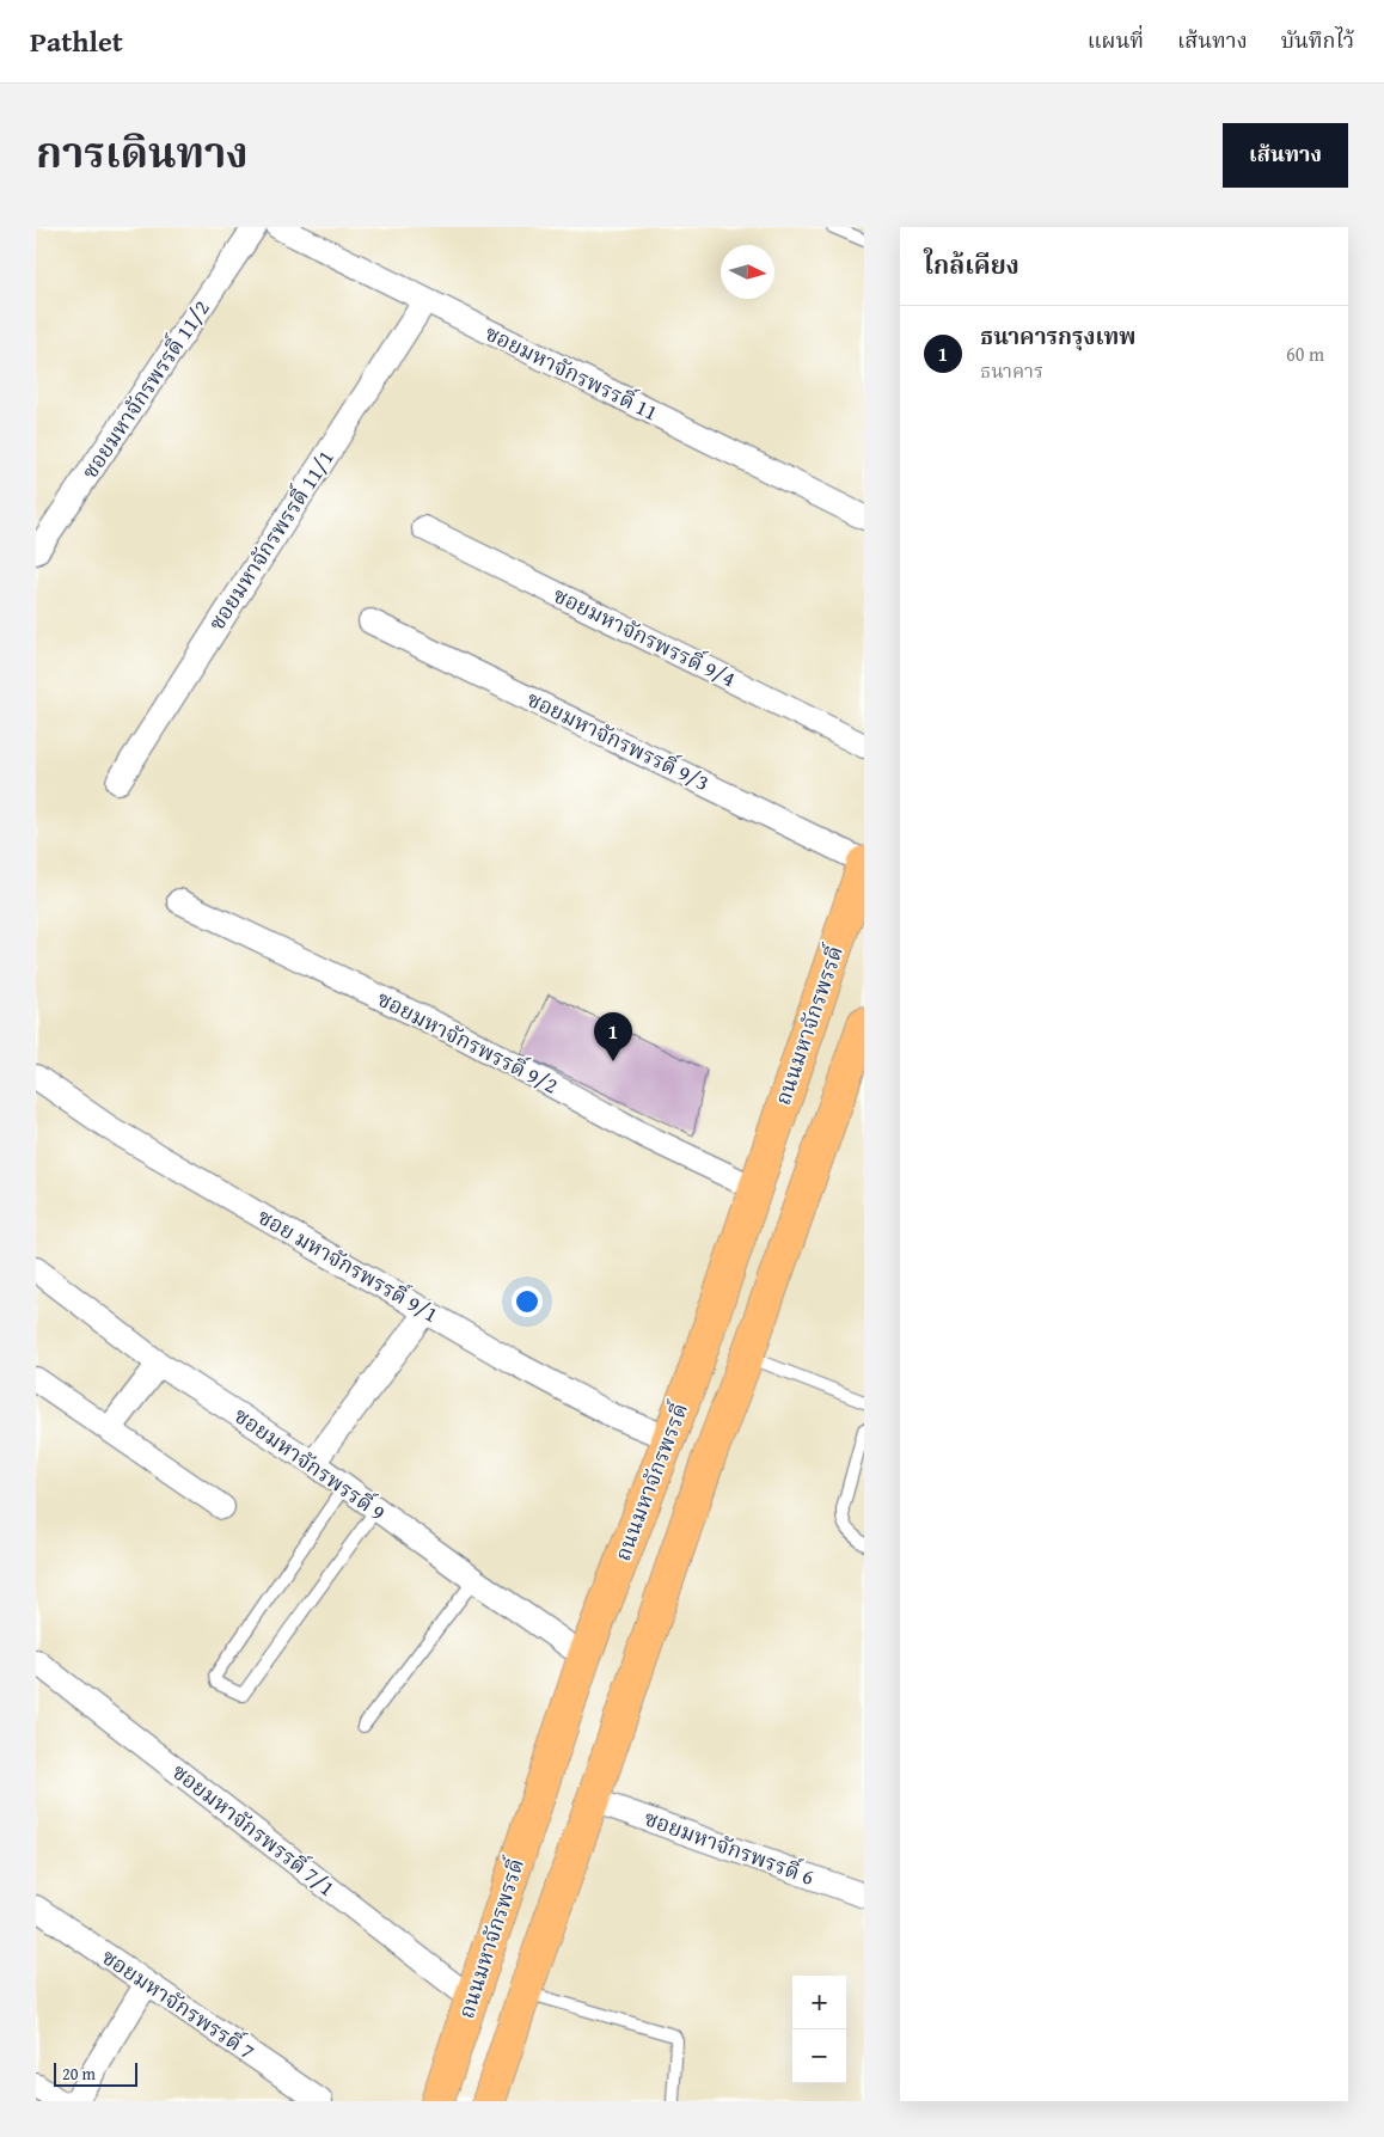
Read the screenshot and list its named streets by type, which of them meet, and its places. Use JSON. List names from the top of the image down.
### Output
{
  "streets": {
    "main road": ["ถนนมหาจักรพรรดิ์"],
    "street": [
      "ซอยมหาจักรพรรดิ์ 11",
      "ซอยมหาจักรพรรดิ์ 11/2",
      "ซอยมหาจักรพรรดิ์ 11/1",
      "ซอยมหาจักรพรรดิ์ 9/4",
      "ซอยมหาจักรพรรดิ์ 9/3",
      "ซอยมหาจักรพรรดิ์ 9/2",
      "ซอย มหาจักรพรรดิ์ 9/1",
      "ซอยมหาจักรพรรดิ์ 9",
      "ซอยมหาจักรพรรดิ์ 7/1",
      "ซอยมหาจักรพรรดิ์ 6",
      "ซอยมหาจักรพรรดิ์ 7"
    ]
  },
  "crossings": [
    ["ซอยมหาจักรพรรดิ์ 11", "ซอยมหาจักรพรรดิ์ 11/1"],
    ["ซอยมหาจักรพรรดิ์ 9/3", "ถนนมหาจักรพรรดิ์"],
    ["ถนนมหาจักรพรรดิ์", "ซอยมหาจักรพรรดิ์ 9/2"],
    ["ถนนมหาจักรพรรดิ์", "ซอย มหาจักรพรรดิ์ 9/1"],
    ["ถนนมหาจักรพรรดิ์", "ซอยมหาจักรพรรดิ์ 9"],
    ["ถนนมหาจักรพรรดิ์", "ซอยมหาจักรพรรดิ์ 7/1"]
  ],
  "scale_bar": "20 m",
  "north": "right",
  "page": {
    "header": "Pathlet",
    "nav": ["แผนที่", "เส้นทาง", "บันทึกไว้"],
    "title": "การเดินทาง",
    "buttons": "เส้นทาง",
    "heading": "ใกล้เคียง",
    "list": [
      {
        "mark": "1",
        "name": "ธนาคารกรุงเทพ",
        "note": "ธนาคาร",
        "value": "60 m"
      }
    ],
    "pins": "1",
    "map_buttons": ["+", "−"],
    "scale": "20 m"
  }
}
